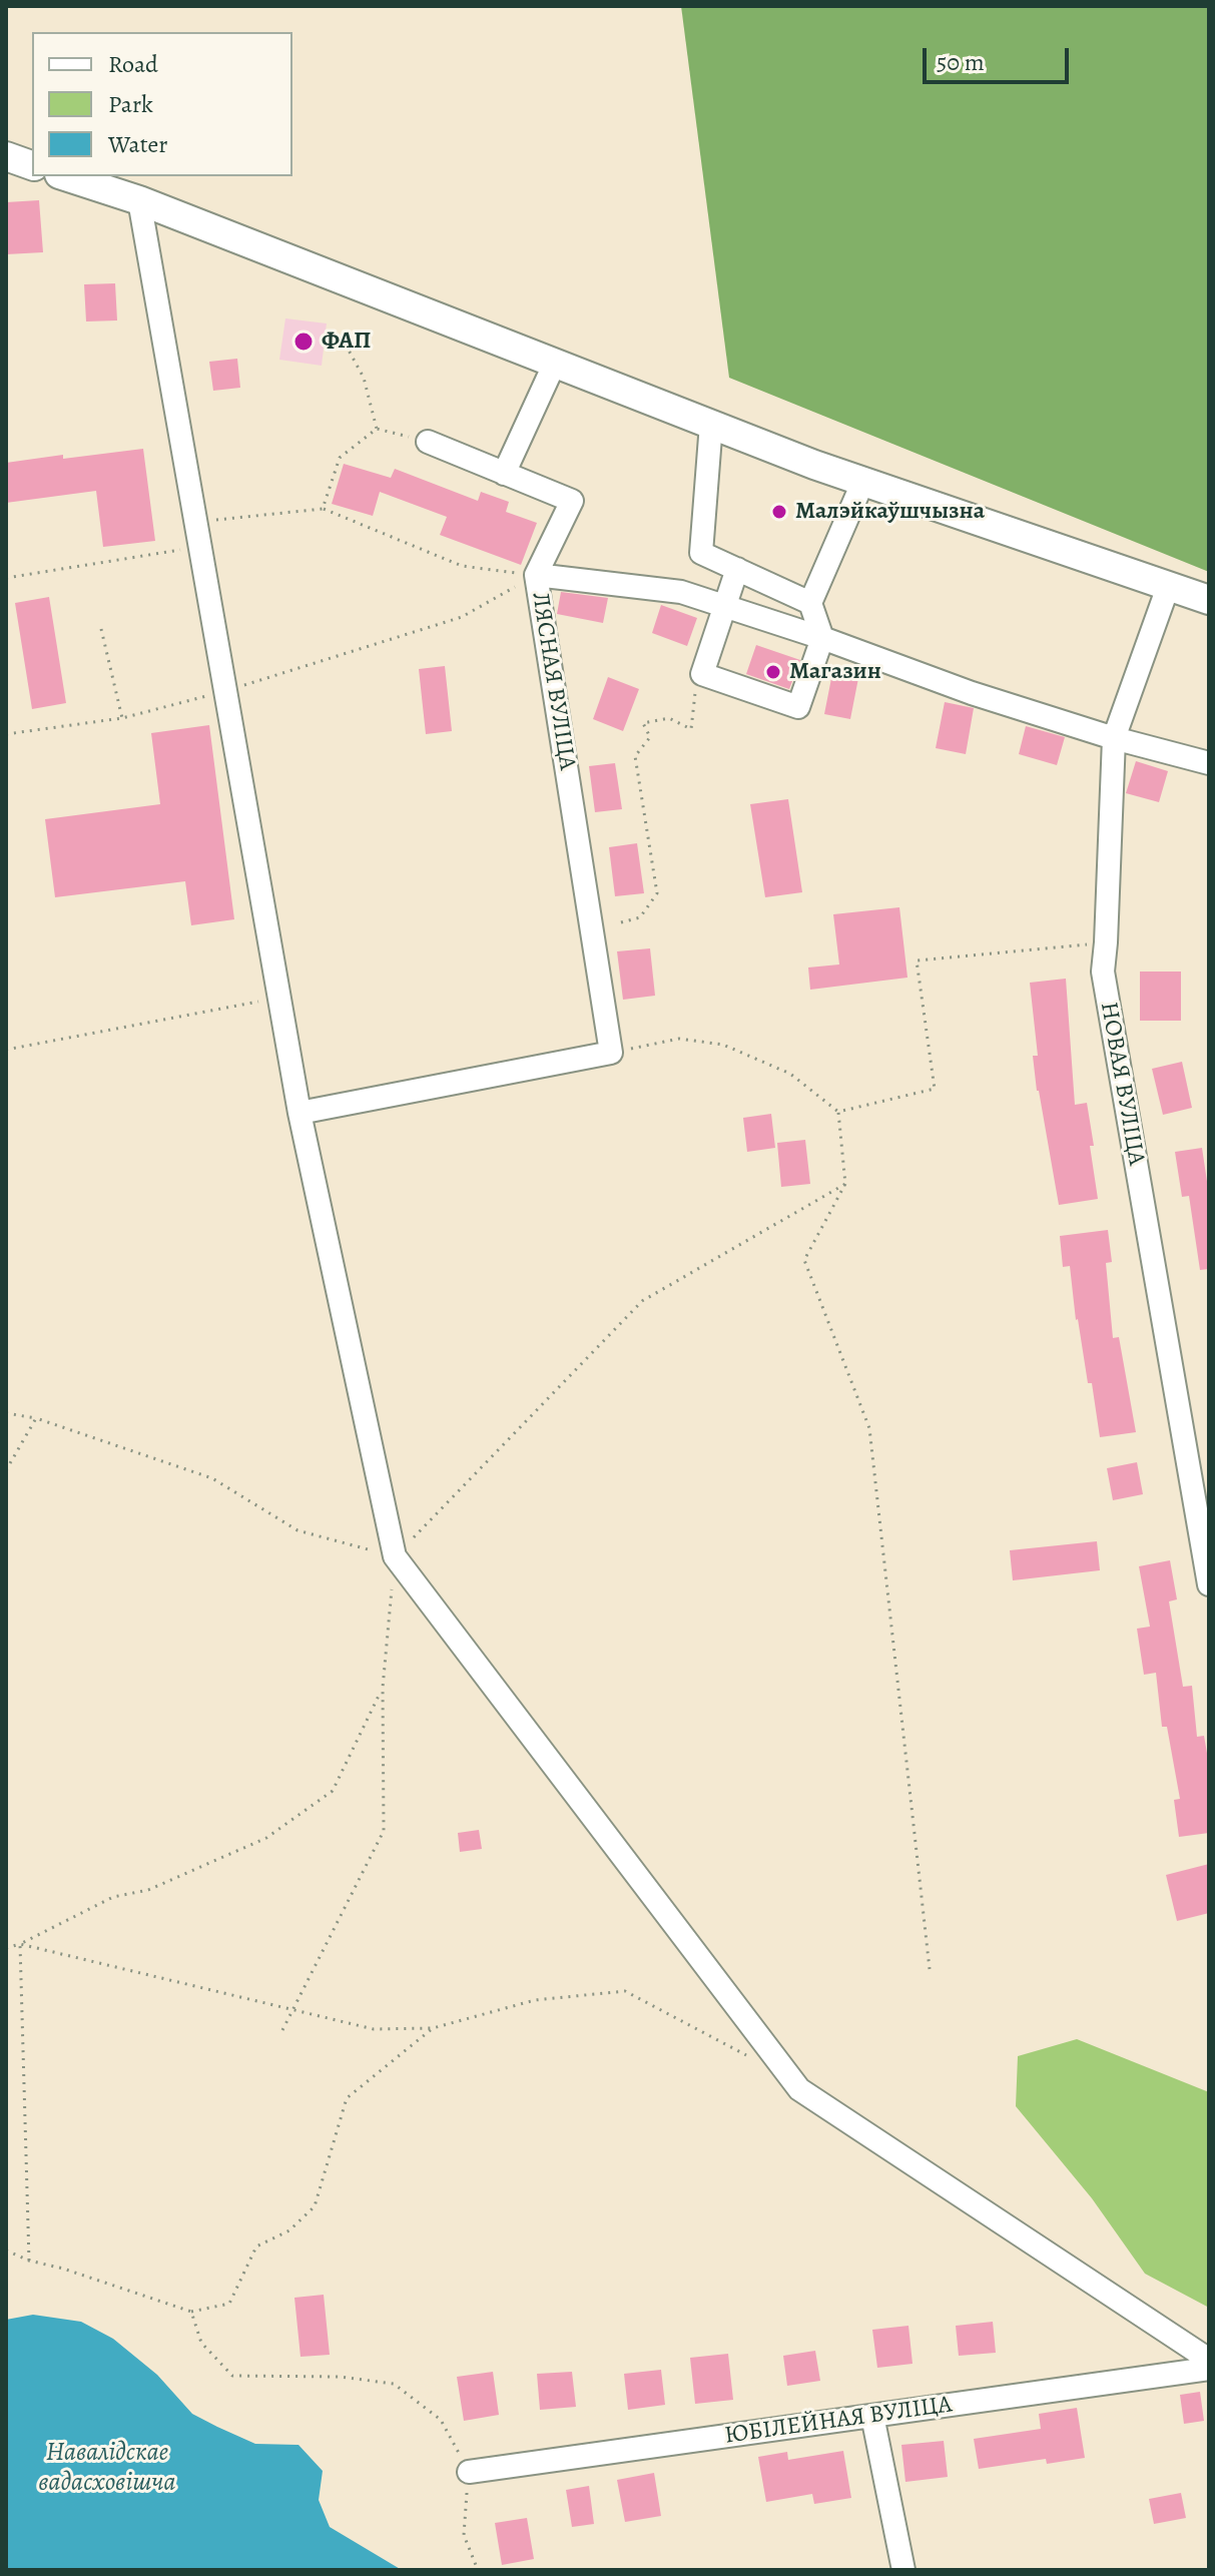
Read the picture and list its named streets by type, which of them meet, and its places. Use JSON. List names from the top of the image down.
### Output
{
  "streets": {
    "street": ["ЛЯСНАЯ ВУЛІЦА", "НОВАЯ ВУЛІЦА", "ЮБІЛЕЙНАЯ ВУЛІЦА"]
  },
  "crossings": [
    ["ЛЯСНАЯ ВУЛІЦА", "НОВАЯ ВУЛІЦА"]
  ],
  "water": ["Навалідскае вадасховішча"],
  "places": ["ФАП", "Малэйкаўшчызна", "Магазин"],
  "legend": ["Road", "Park", "Water"],
  "scale_bar": "50 m"
}
